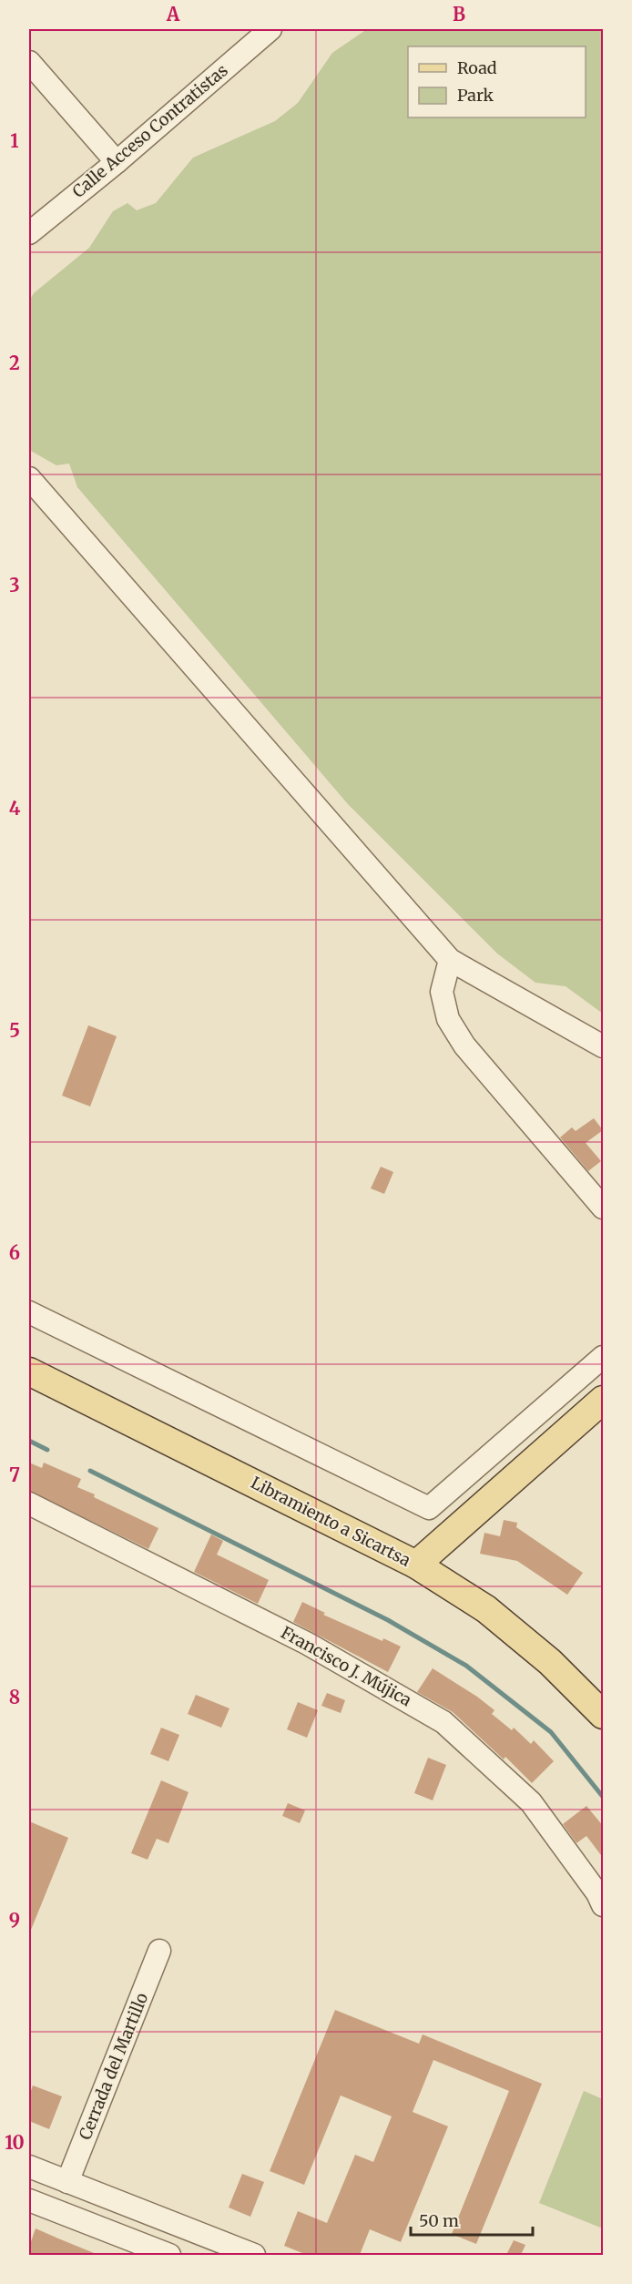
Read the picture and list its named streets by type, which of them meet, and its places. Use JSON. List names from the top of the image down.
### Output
{
  "streets": {
    "main road": ["Libramiento a Sicartsa"],
    "street": ["Calle Acceso Contratistas", "Francisco J. Mújica", "Cerrada del Martillo"]
  },
  "legend": ["Road", "Park"],
  "scale_bar": "50 m",
  "grid": {
    "columns": ["A", "B"],
    "rows": [
      "1",
      "2",
      "3",
      "4",
      "5",
      "6",
      "7",
      "8",
      "9",
      "10"
    ]
  }
}
